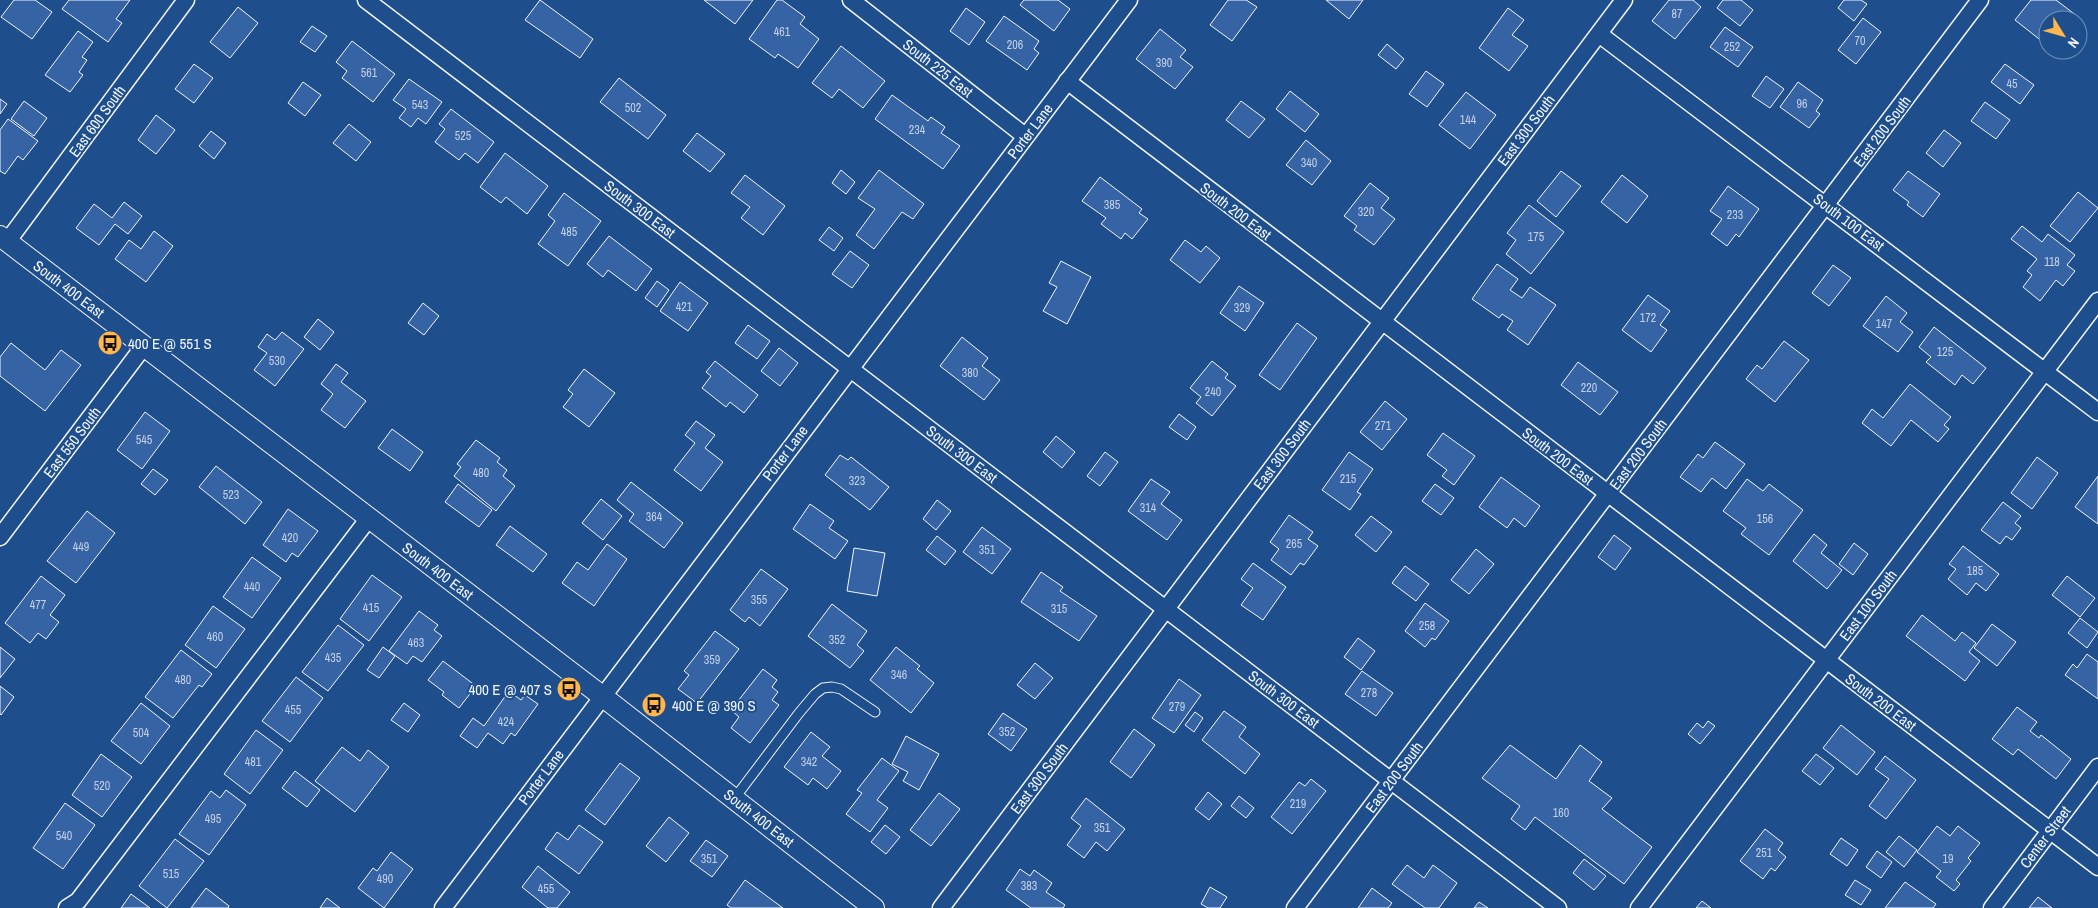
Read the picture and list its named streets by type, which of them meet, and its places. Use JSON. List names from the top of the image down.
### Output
{
  "streets": {
    "street": [
      "South 225 East",
      "East 600 South",
      "East 300 South",
      "Porter Lane",
      "East 200 South",
      "South 300 East",
      "South 200 East",
      "South 100 East",
      "South 400 East",
      "East 550 South",
      "East 100 South",
      "Center Street"
    ]
  },
  "crossings": [
    ["South 225 East", "Porter Lane"],
    ["East 600 South", "South 400 East"],
    ["East 300 South", "South 300 East"],
    ["East 300 South", "South 200 East"],
    ["East 300 South", "South 100 East"],
    ["Porter Lane", "South 300 East"],
    ["Porter Lane", "South 200 East"],
    ["Porter Lane", "South 400 East"],
    ["East 200 South", "South 300 East"],
    ["East 200 South", "South 200 East"],
    ["East 200 South", "South 100 East"],
    ["South 200 East", "East 100 South"],
    ["South 200 East", "Center Street"],
    ["South 100 East", "East 100 South"],
    ["South 400 East", "East 550 South"]
  ],
  "places": {
    "bus stop": ["400 E @ 551 S", "400 E @ 407 S", "400 E @ 390 S"]
  },
  "house_numbers": [
    "87",
    "461",
    "70",
    "206",
    "252",
    "390",
    "561",
    "45",
    "96",
    "543",
    "502",
    "144",
    "234",
    "525",
    "340",
    "385",
    "320",
    "233",
    "485",
    "175",
    "118",
    "421",
    "329",
    "172",
    "147",
    "125",
    "530",
    "380",
    "220",
    "240",
    "271",
    "545",
    "480",
    "215",
    "323",
    "523",
    "314",
    "364",
    "156",
    "420",
    "265",
    "449",
    "351",
    "185",
    "440",
    "355",
    "477",
    "415",
    "315",
    "258",
    "460",
    "352",
    "463",
    "435",
    "359",
    "346",
    "480",
    "278",
    "279",
    "455",
    "424",
    "352",
    "504",
    "481",
    "342",
    "520",
    "219",
    "160",
    "495",
    "351",
    "540",
    "251",
    "351",
    "19",
    "515",
    "490",
    "383",
    "455"
  ],
  "north": "bottom right"
}
